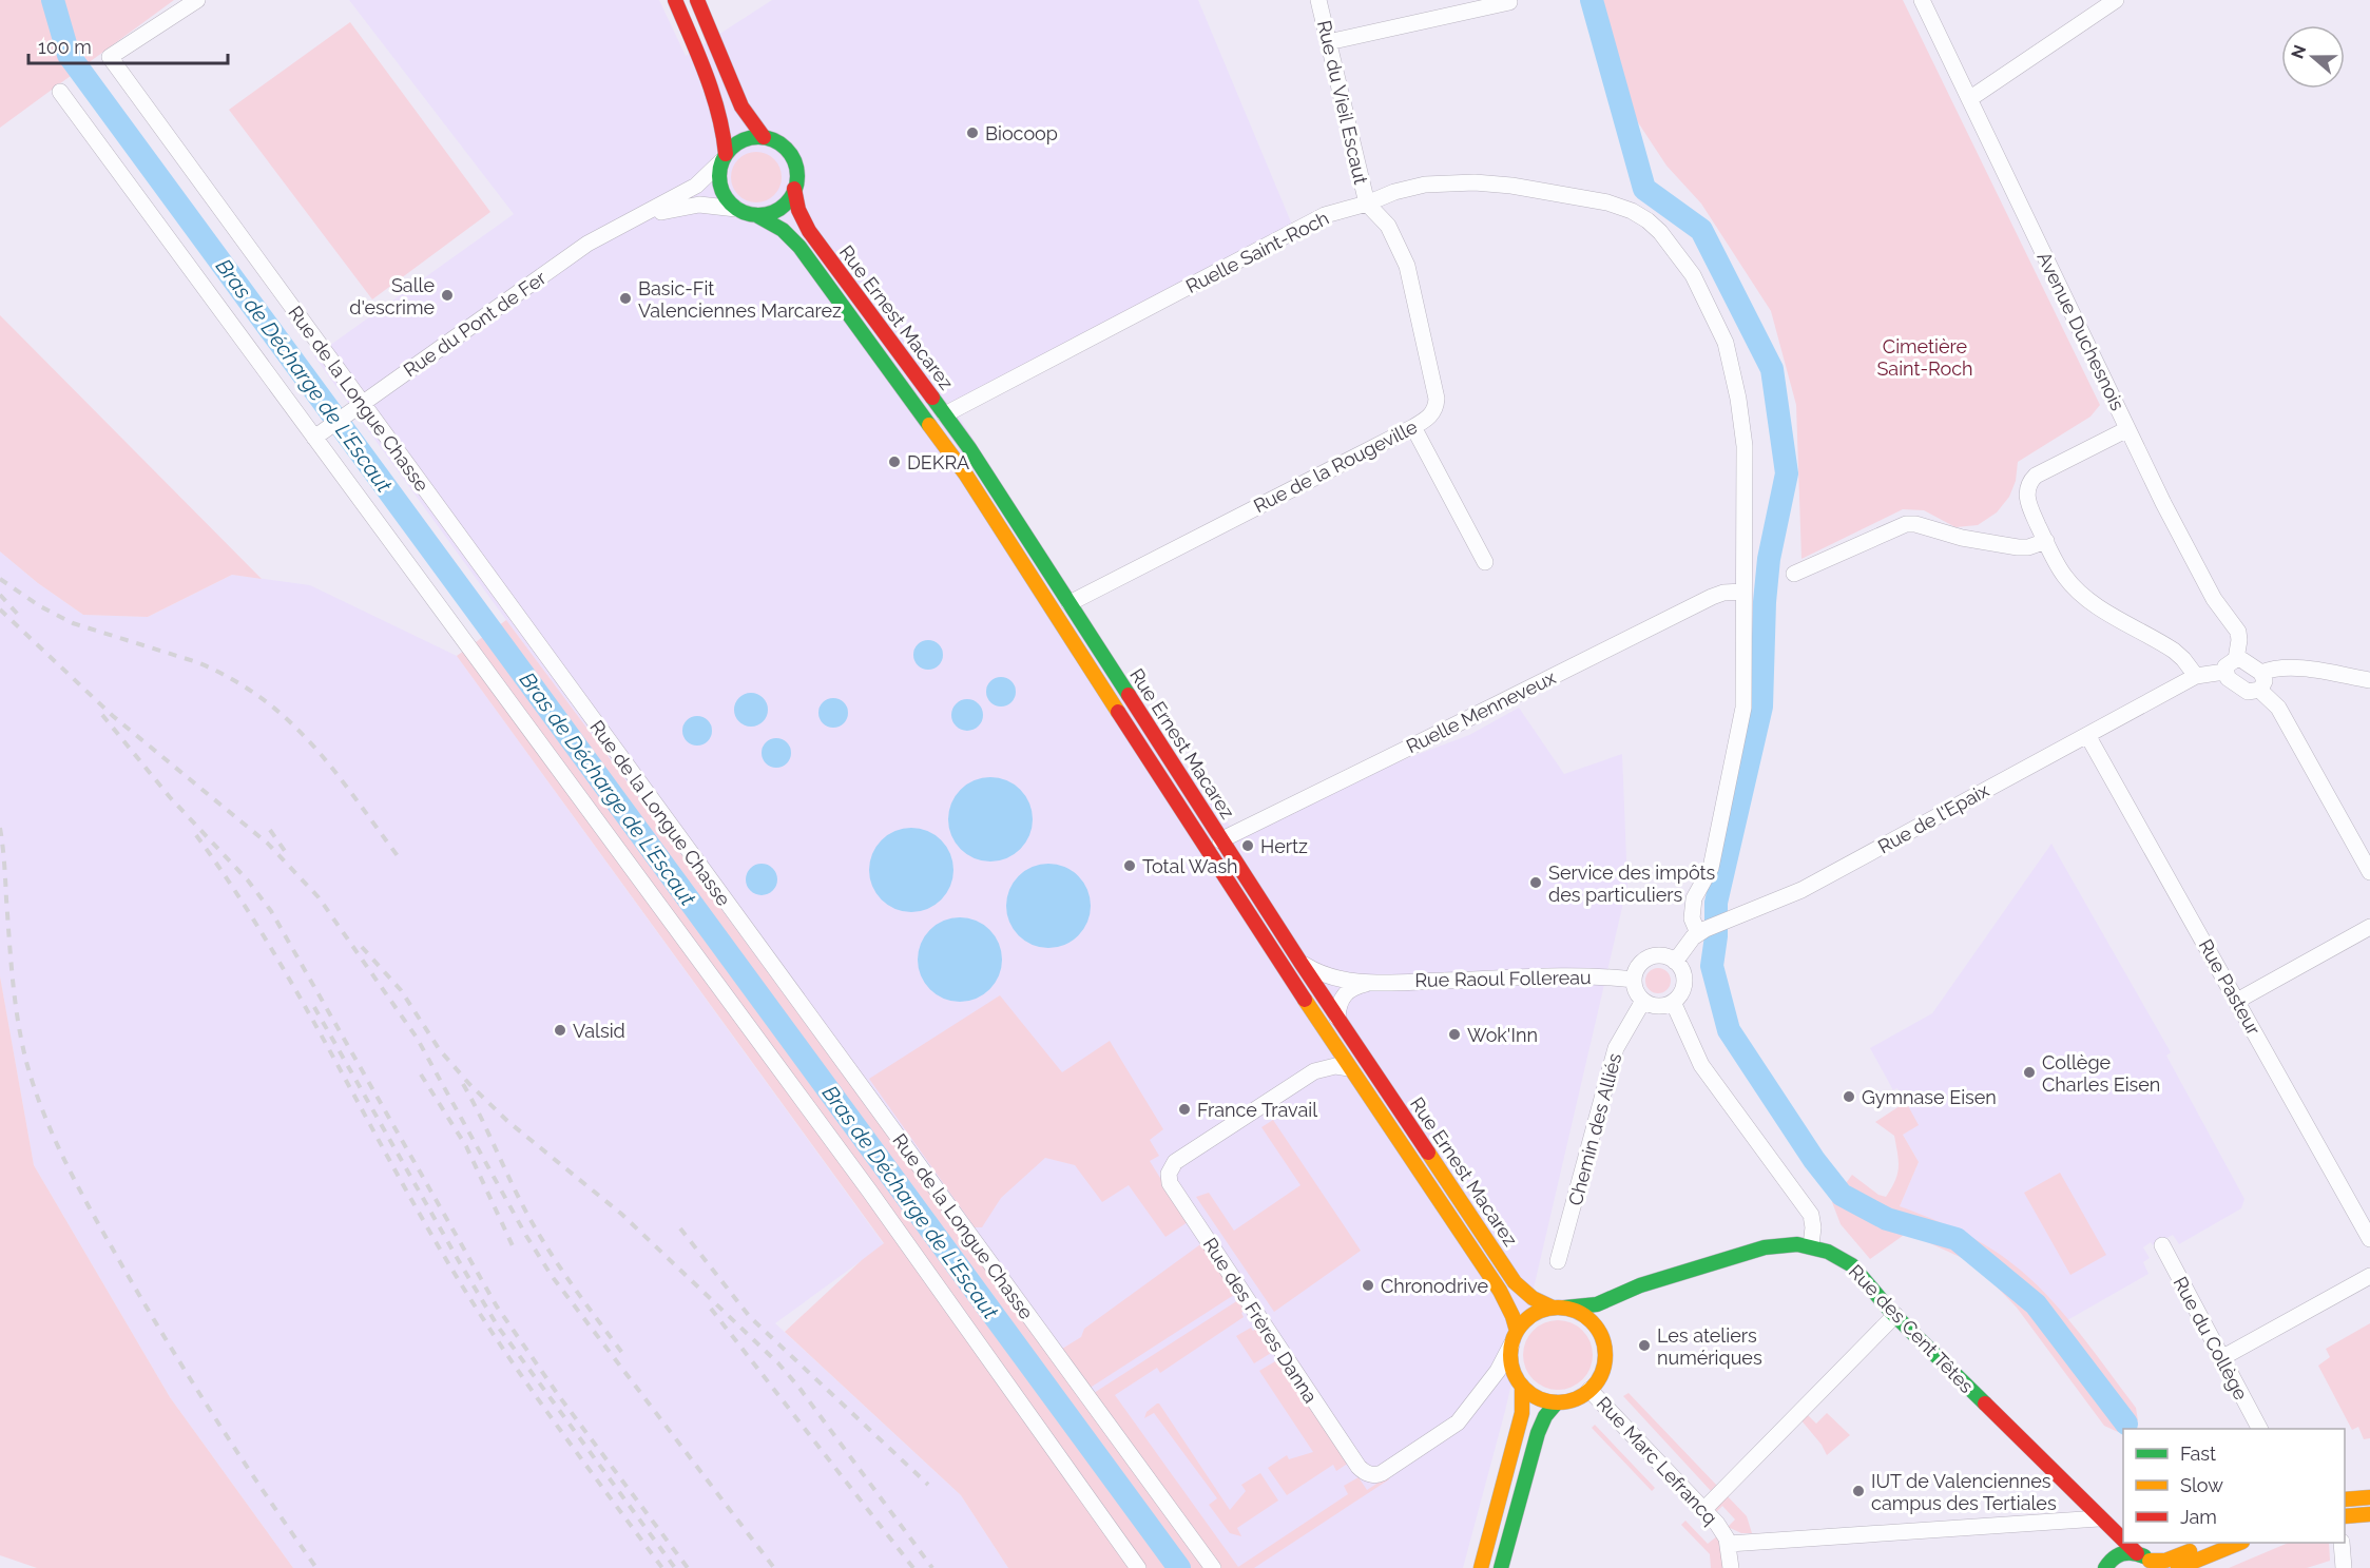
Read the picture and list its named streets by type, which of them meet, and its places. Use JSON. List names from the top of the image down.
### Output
{
  "streets": {
    "main road": ["Rue Ernest Macarez", "Rue des Cent Têtes"],
    "street": [
      "Rue du Vieil Escaut",
      "Ruelle Saint-Roch",
      "Rue du Pont de Fer",
      "Avenue Duchesnois",
      "Rue de la Longue Chasse",
      "Rue de la Rougeville",
      "Ruelle Menneveux",
      "Rue de l'Epaix",
      "Rue Raoul Follereau",
      "Rue Pasteur",
      "Chemin des Alliés",
      "Rue des Frères Danna",
      "Rue du Collège",
      "Rue Marc Lefrancq"
    ]
  },
  "crossings": [
    ["Rue du Vieil Escaut", "Ruelle Saint-Roch"],
    ["Rue du Vieil Escaut", "Rue de la Rougeville"],
    ["Ruelle Saint-Roch", "Rue Ernest Macarez"],
    ["Ruelle Saint-Roch", "Rue de la Rougeville"],
    ["Ruelle Saint-Roch", "Ruelle Menneveux"],
    ["Ruelle Saint-Roch", "Rue de l'Epaix"],
    ["Rue Ernest Macarez", "Rue du Pont de Fer"],
    ["Rue Ernest Macarez", "Rue de la Rougeville"],
    ["Rue Ernest Macarez", "Ruelle Menneveux"],
    ["Rue Ernest Macarez", "Rue Raoul Follereau"],
    ["Rue Ernest Macarez", "Rue des Frères Danna"],
    ["Rue Ernest Macarez", "Rue Marc Lefrancq"],
    ["Rue du Pont de Fer", "Rue de la Longue Chasse"],
    ["Rue de l'Epaix", "Rue Raoul Follereau"],
    ["Rue de l'Epaix", "Rue Pasteur"],
    ["Rue de l'Epaix", "Chemin des Alliés"],
    ["Rue Raoul Follereau", "Chemin des Alliés"],
    ["Rue des Frères Danna", "Rue Marc Lefrancq"]
  ],
  "water": ["Bras de Décharge de L'Escaut"],
  "parks": ["Cimetière Saint-Roch"],
  "places": [
    "Biocoop",
    "Salle d'escrime",
    "Basic-Fit Valenciennes Marcarez",
    "DEKRA",
    "Hertz",
    "Total Wash",
    "Service des impôts des particuliers",
    "Valsid",
    "Wok'Inn",
    "Collège Charles Eisen",
    "Gymnase Eisen",
    "France Travail",
    "Chronodrive",
    "Les ateliers numériques",
    "IUT de Valenciennes campus des Tertiales"
  ],
  "legend": ["Fast", "Slow", "Jam"],
  "scale_bar": "100 m",
  "north": "left"
}
